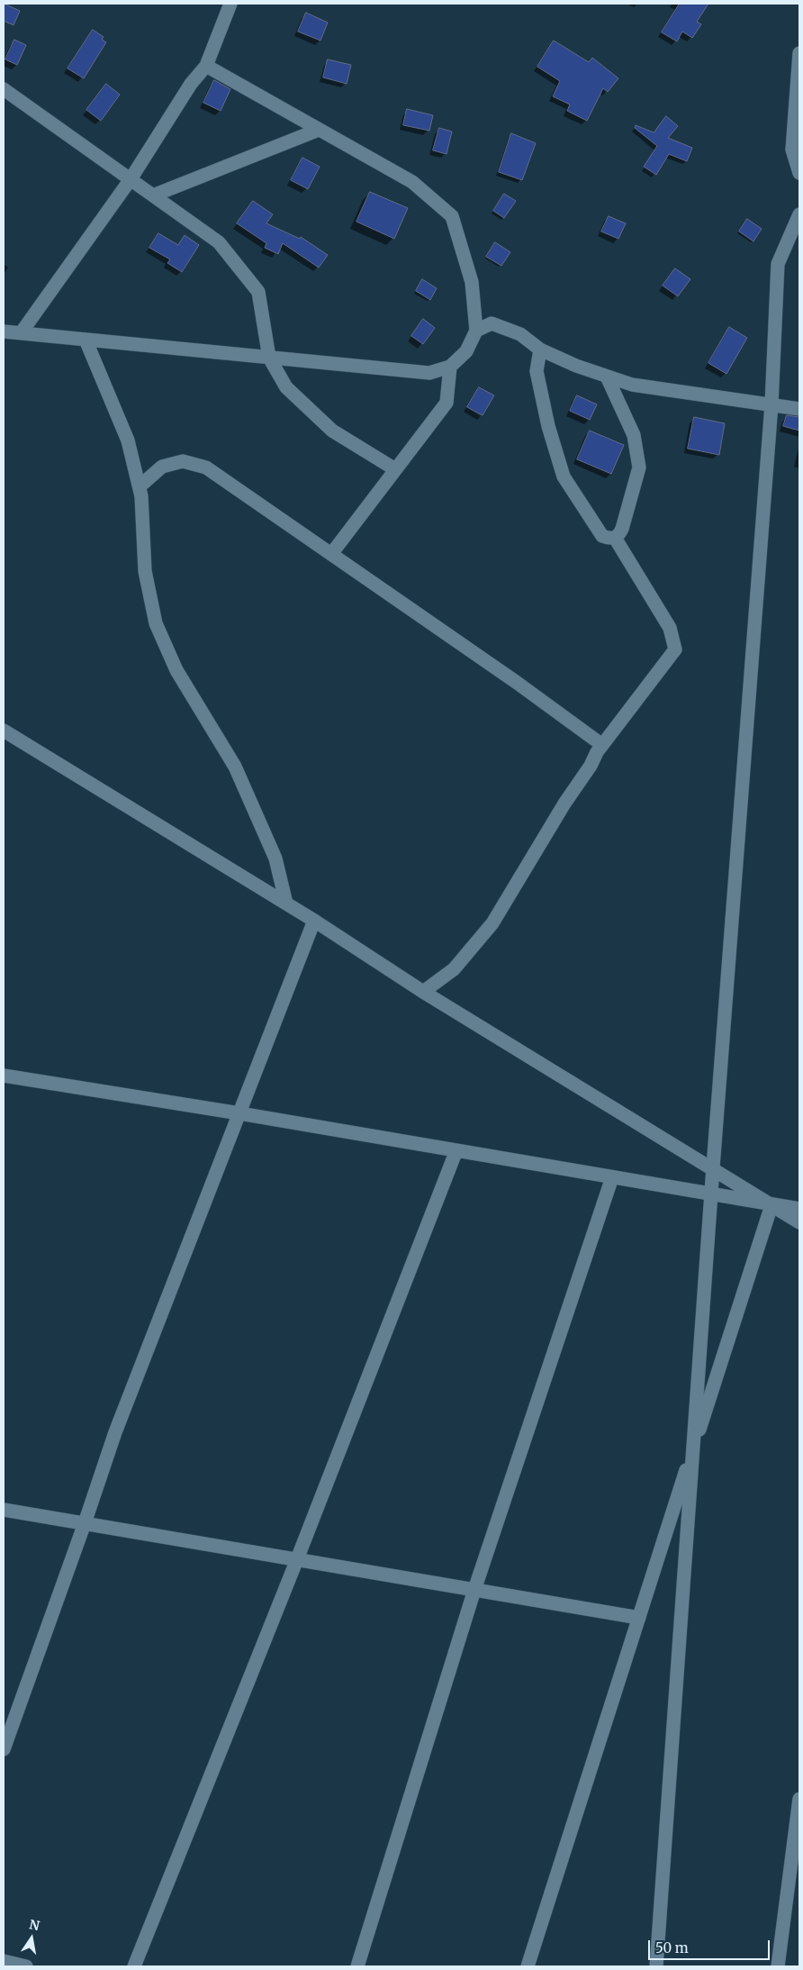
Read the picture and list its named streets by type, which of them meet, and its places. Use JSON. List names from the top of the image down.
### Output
{
  "scale_bar": "50 m",
  "north": "top"
}
